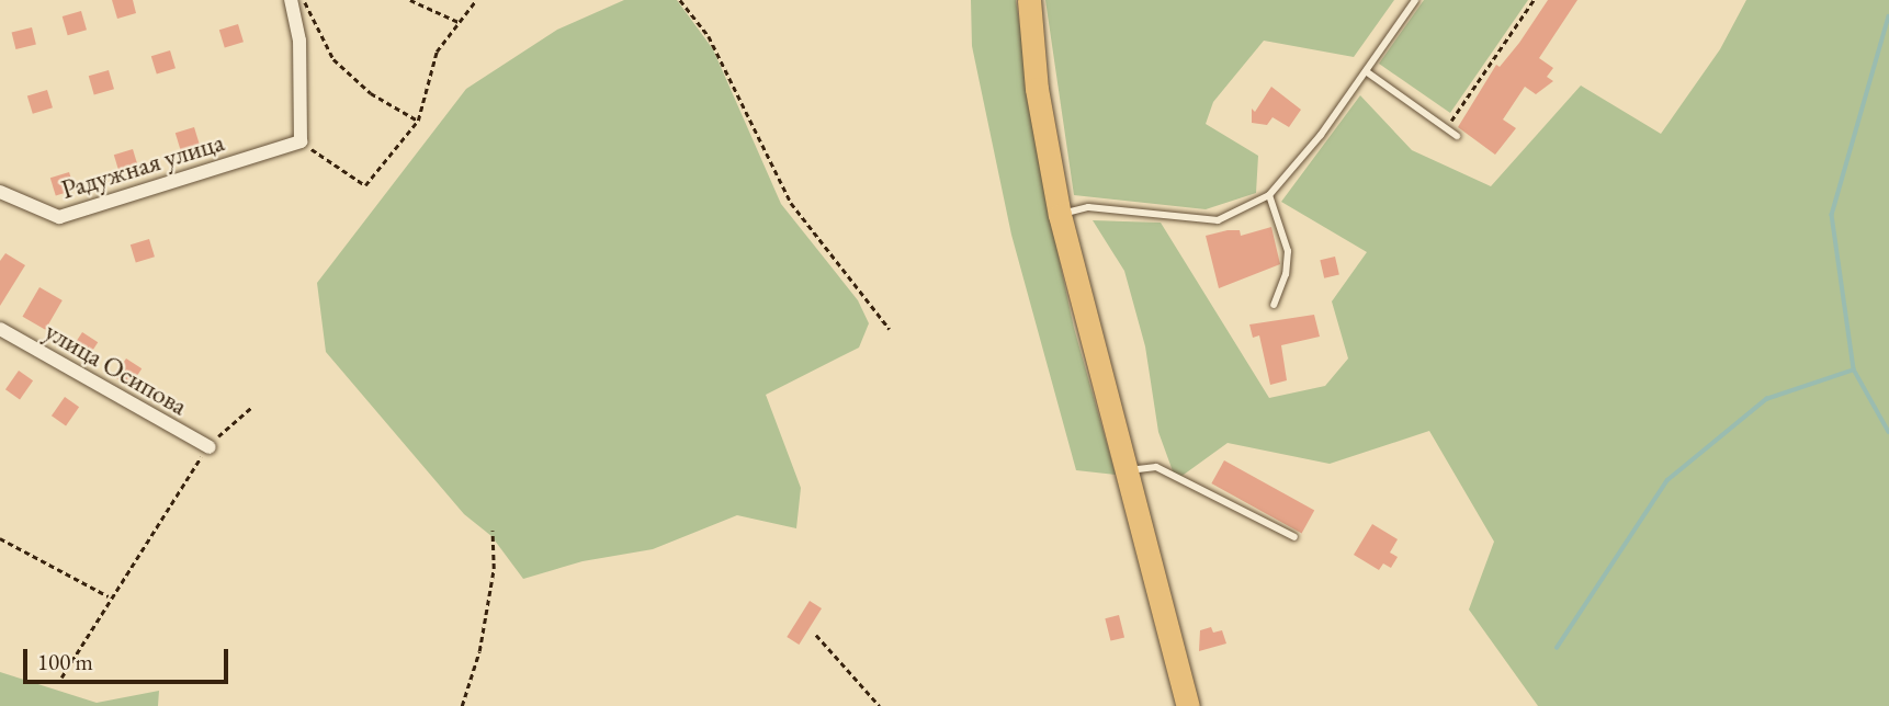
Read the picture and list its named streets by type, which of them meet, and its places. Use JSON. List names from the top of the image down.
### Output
{
  "streets": {
    "street": ["Радужная улица", "улица Осипова"]
  },
  "scale_bar": "100 m"
}
